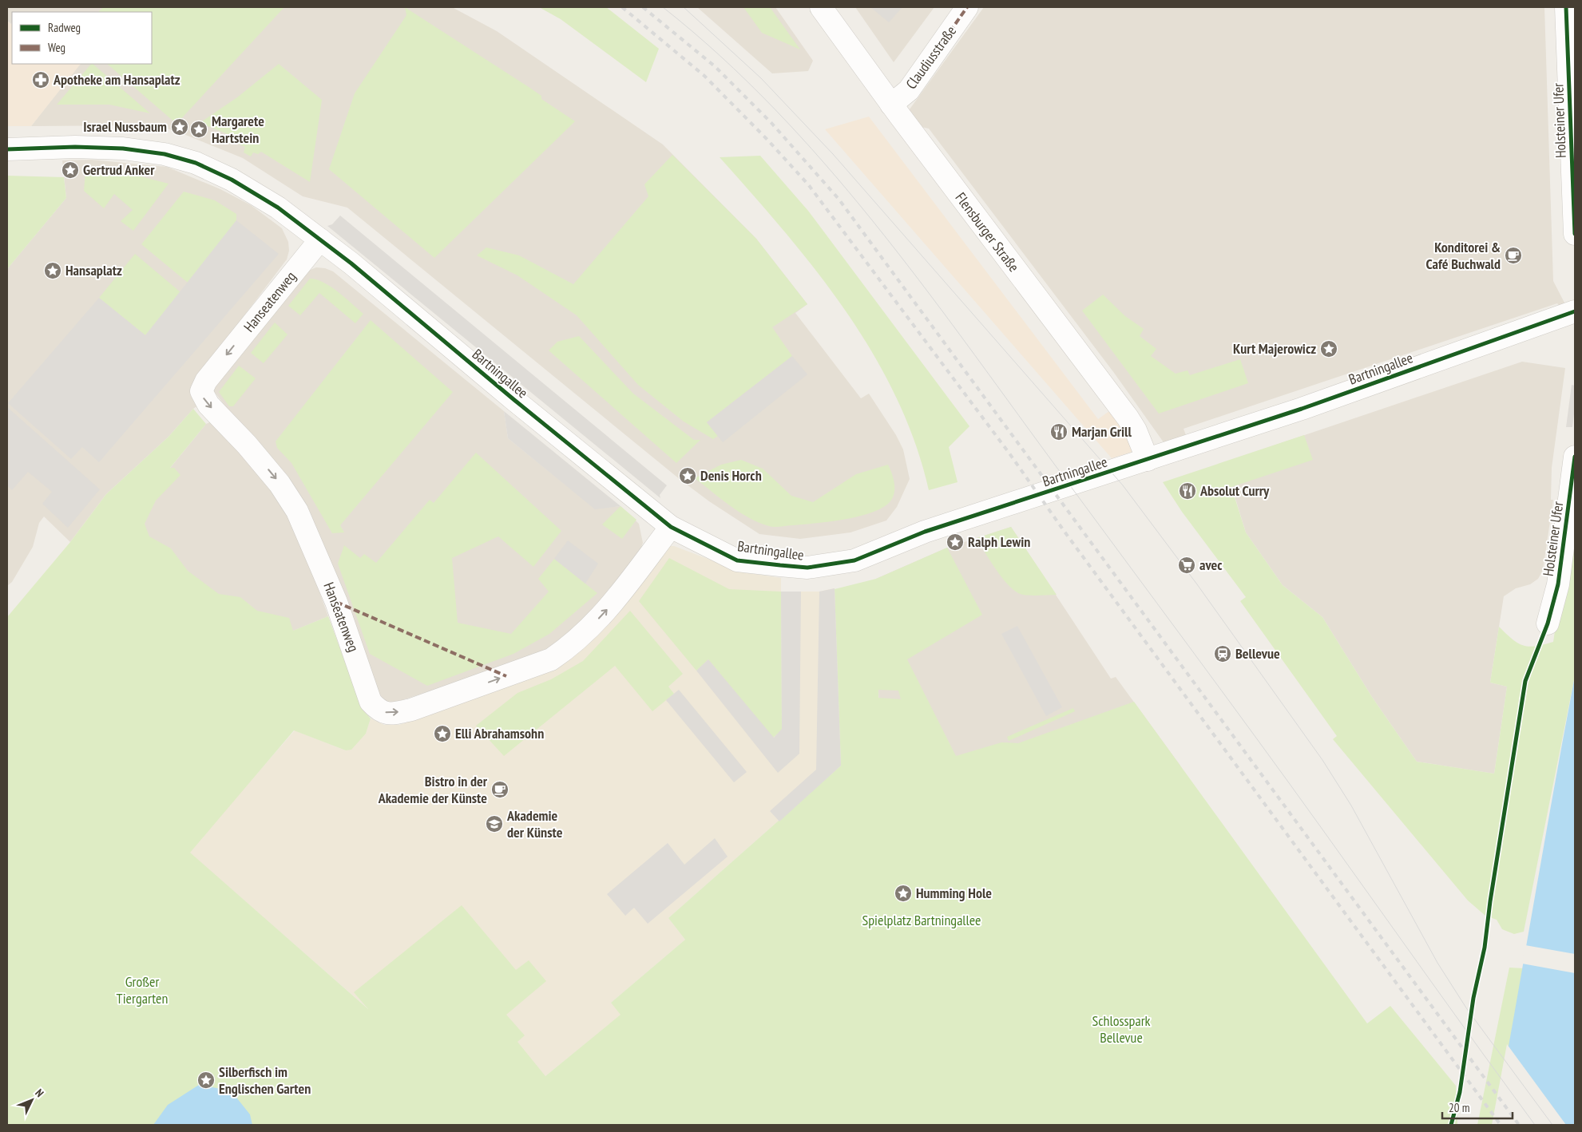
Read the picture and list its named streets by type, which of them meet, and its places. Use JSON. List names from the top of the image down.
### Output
{
  "streets": {
    "street": [
      "Claudiusstraße",
      "Holsteiner Ufer",
      "Flensburger Straße",
      "Hanseatenweg",
      "Bartningallee"
    ]
  },
  "crossings": [
    ["Claudiusstraße", "Flensburger Straße"],
    ["Flensburger Straße", "Bartningallee"],
    ["Hanseatenweg", "Bartningallee"]
  ],
  "parks": ["Spielplatz Bartningallee", "Großer Tiergarten", "Schlosspark Bellevue"],
  "places": {
    "pharmacy": ["Apotheke am Hansaplatz"],
    "place": [
      "Israel Nussbaum",
      "Margarete Hartstein",
      "Gertrud Anker",
      "Hansaplatz",
      "Kurt Majerowicz",
      "Denis Horch",
      "Ralph Lewin",
      "Elli Abrahamsohn",
      "Humming Hole",
      "Silberfisch im Englischen Garten"
    ],
    "cafe": ["Konditorei & Café Buchwald", "Bistro in der Akademie der Künste"],
    "restaurant": ["Marjan Grill", "Absolut Curry"],
    "supermarket": ["avec"],
    "station": ["Bellevue"],
    "school or university": ["Akademie der Künste"]
  },
  "legend": ["Radweg", "Weg"],
  "scale_bar": "20 m",
  "north": "top right"
}
